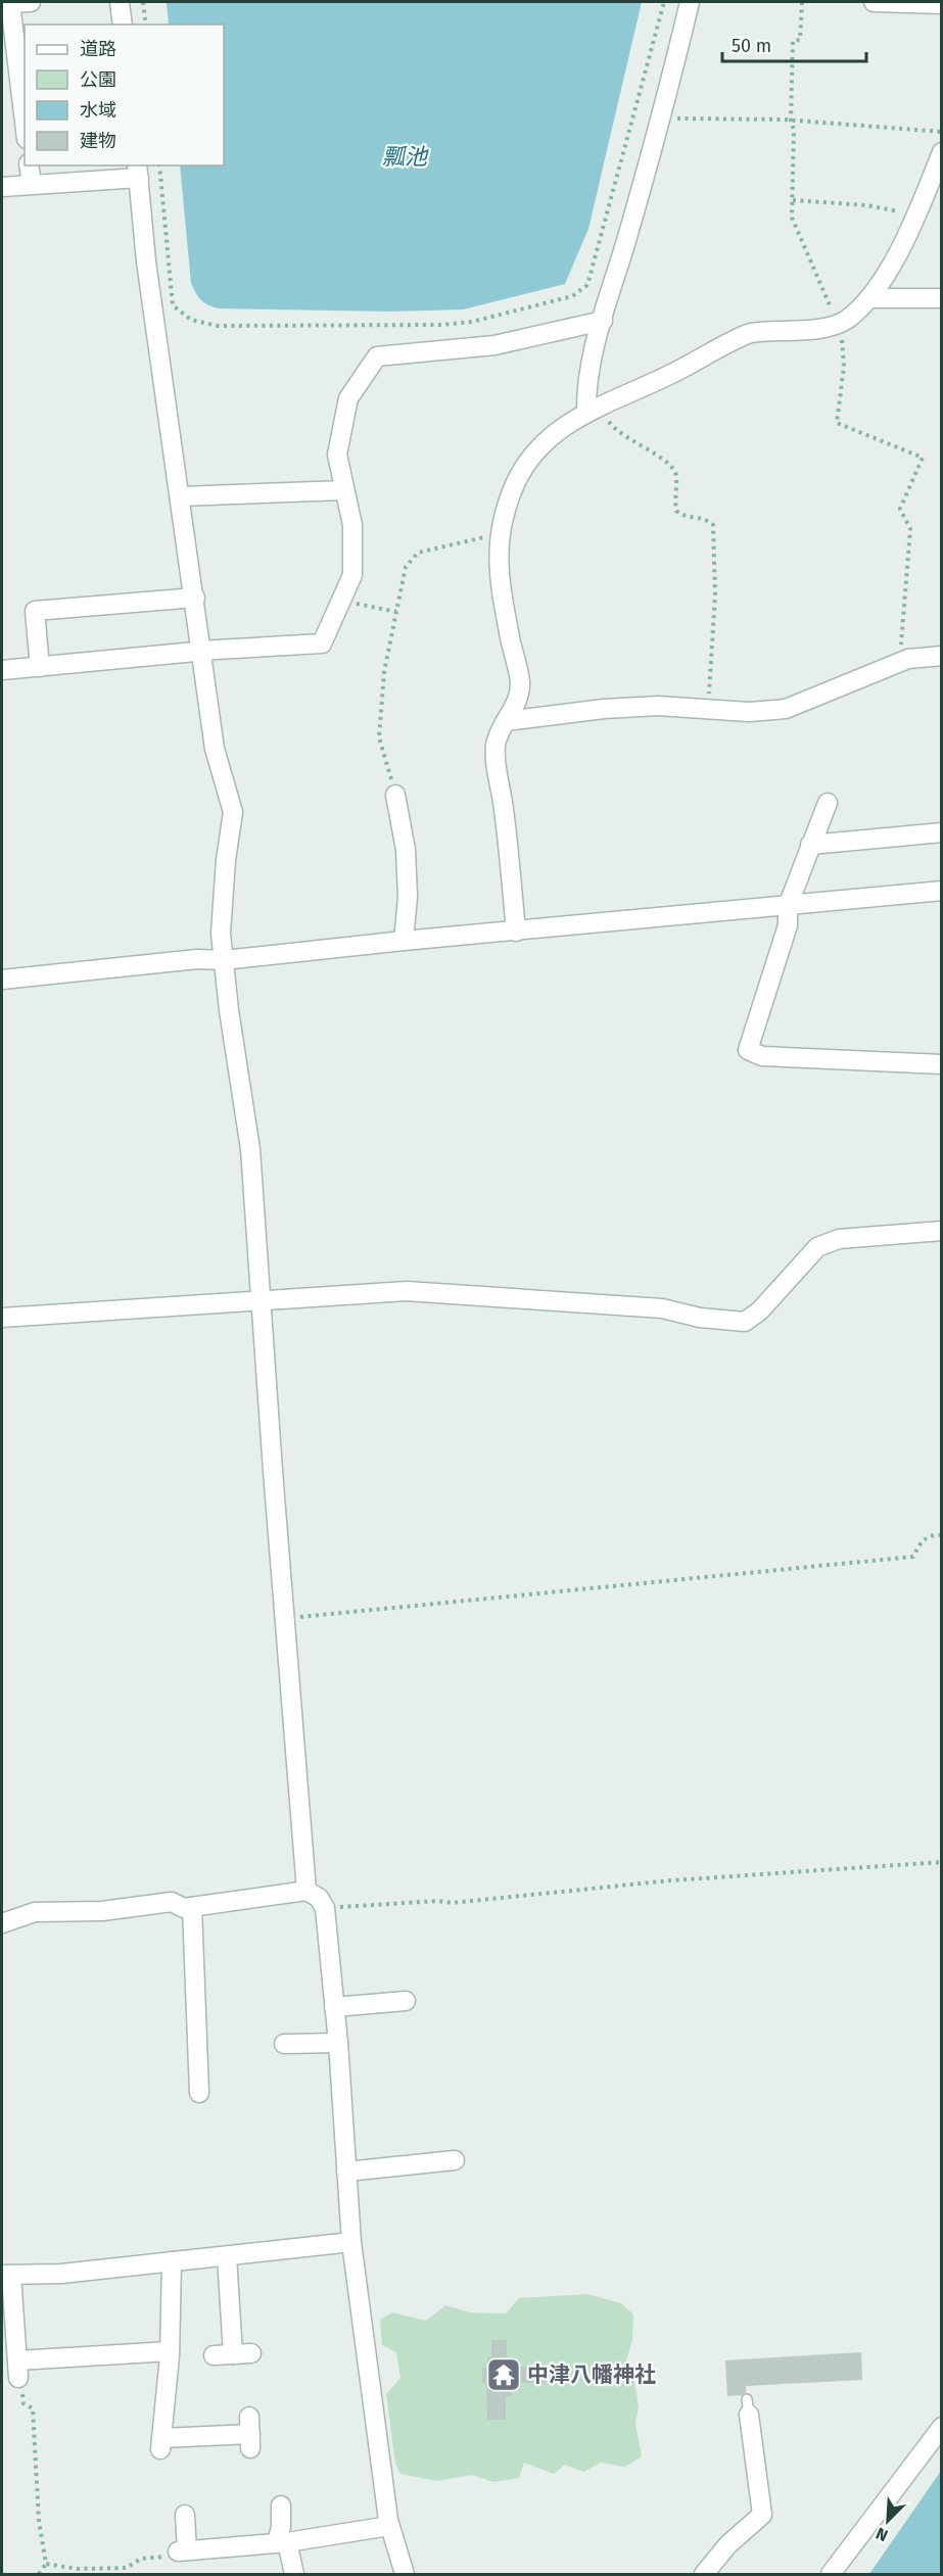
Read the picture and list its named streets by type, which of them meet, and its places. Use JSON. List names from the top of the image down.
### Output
{
  "water": ["瓢池"],
  "places": {
    "temple": ["中津八幡神社"]
  },
  "legend": [
    "道路",
    "公園",
    "水域",
    "建物"
  ],
  "scale_bar": "50 m",
  "north": "bottom left"
}
